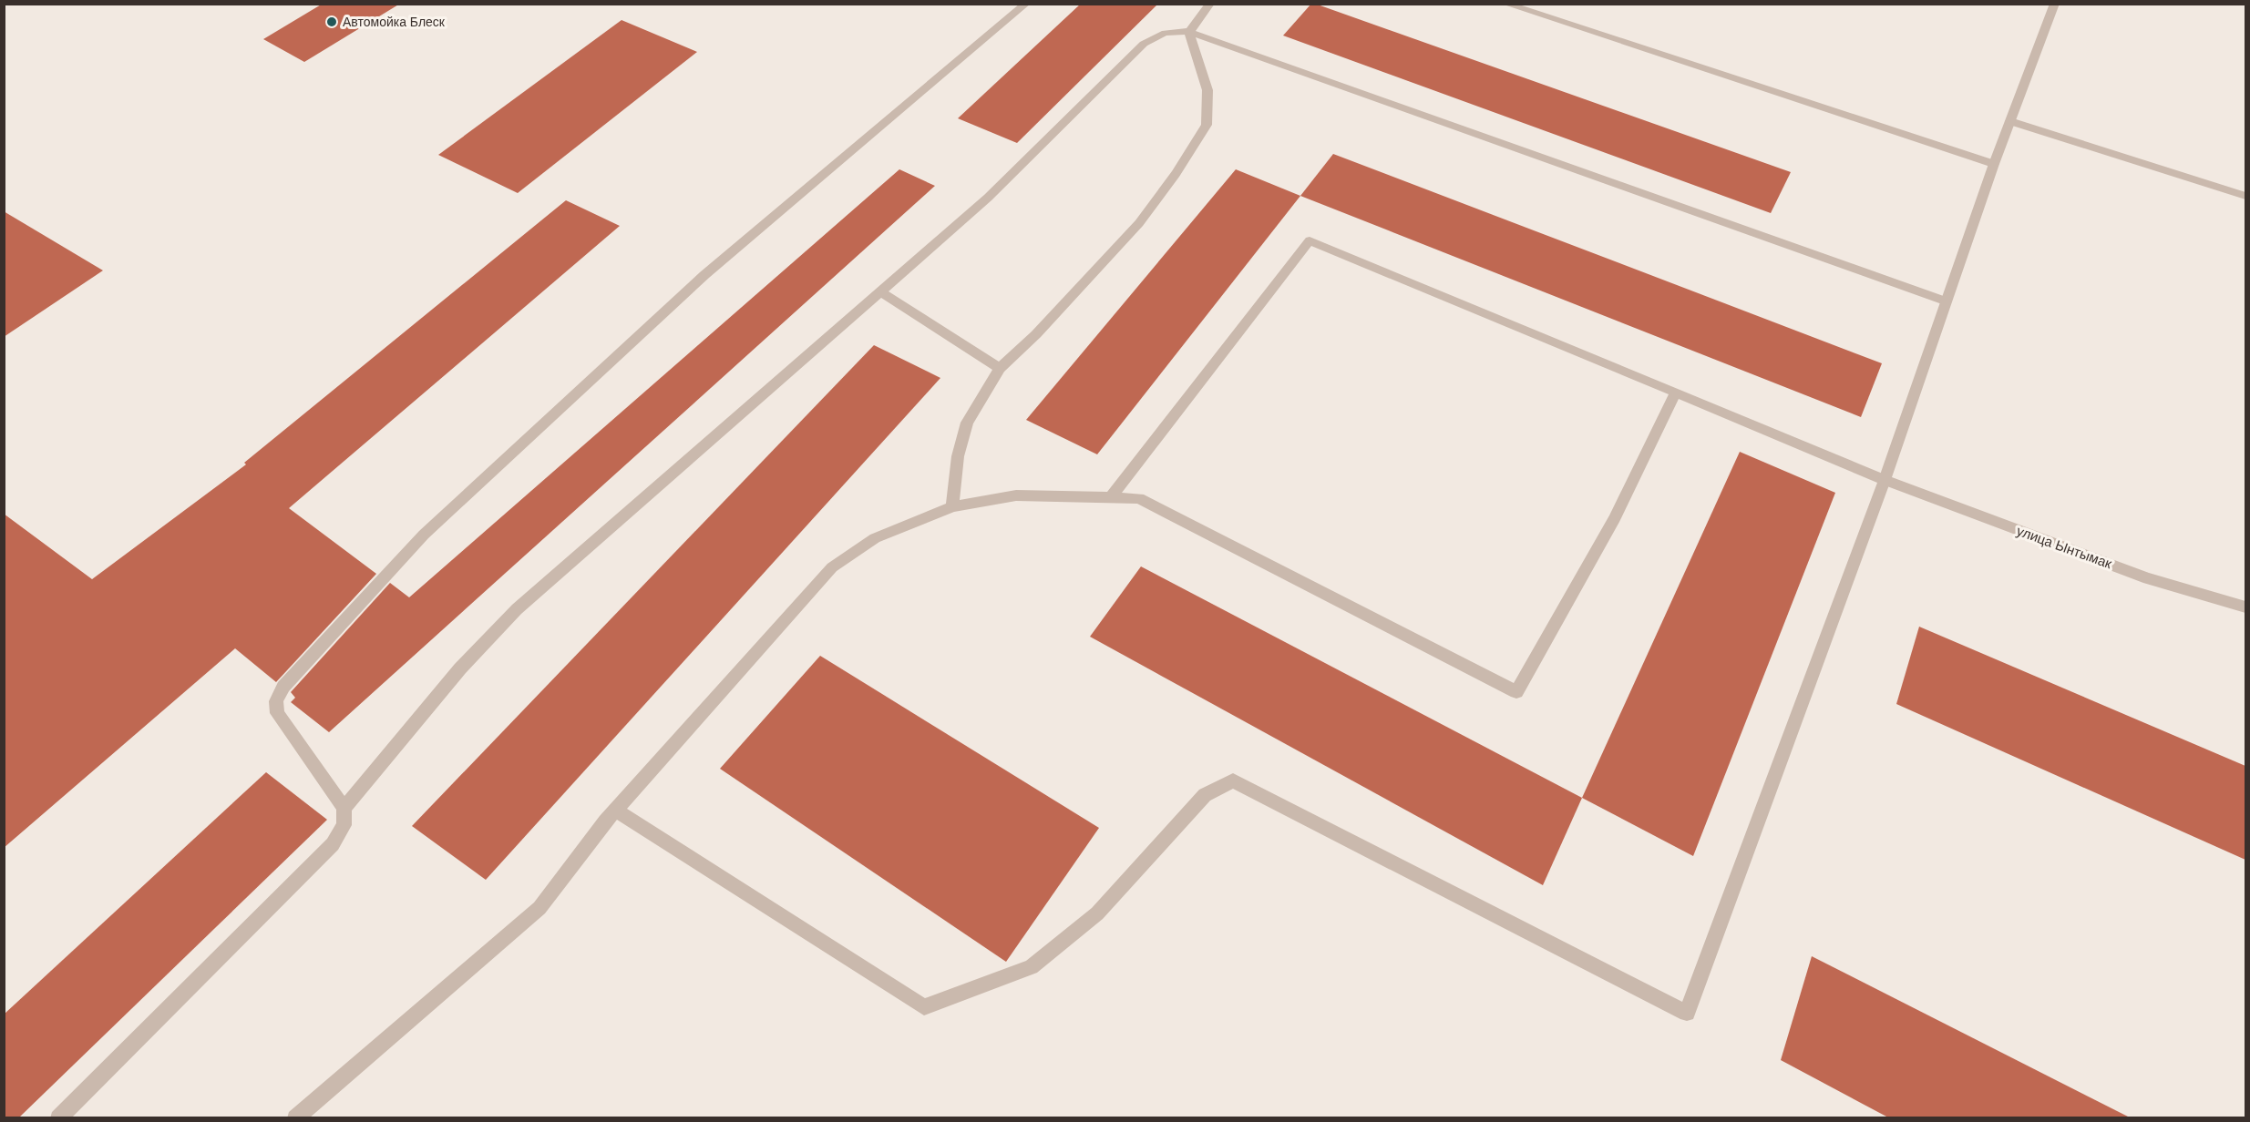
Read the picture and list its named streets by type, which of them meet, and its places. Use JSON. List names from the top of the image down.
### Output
{
  "streets": {
    "street": ["улица Ынтымак"]
  },
  "places": ["Автомойка Блеск"]
}
